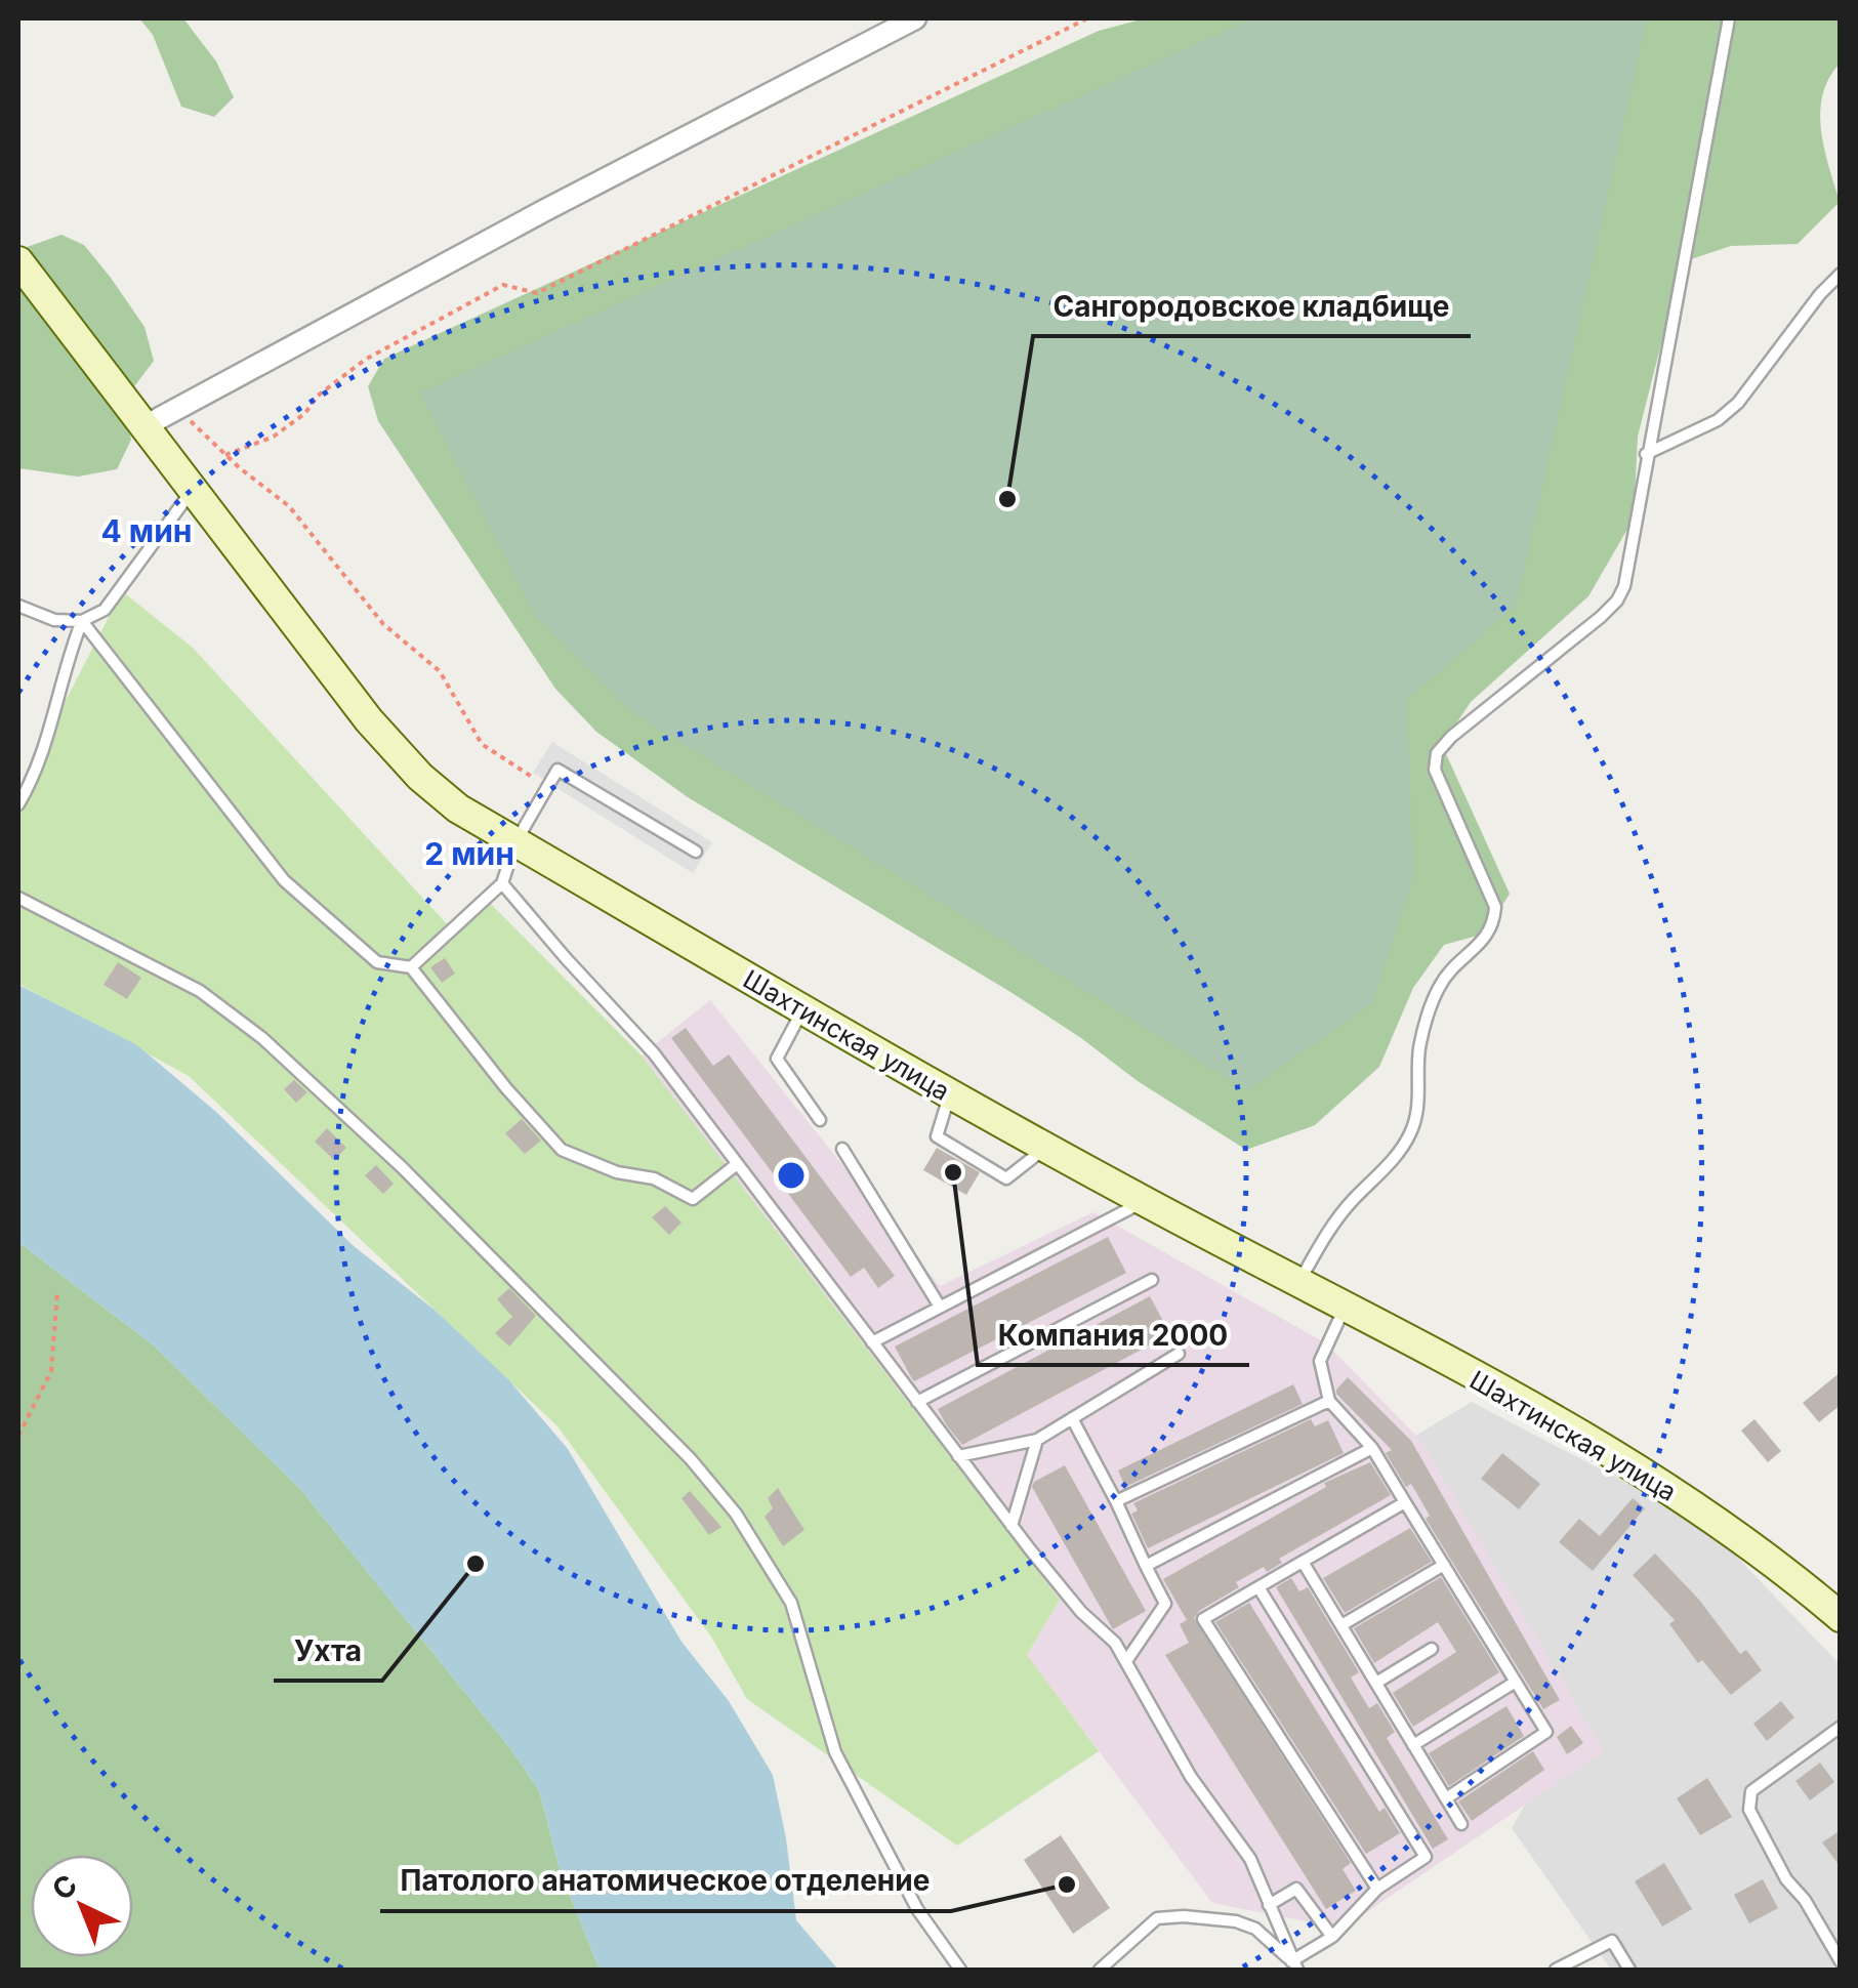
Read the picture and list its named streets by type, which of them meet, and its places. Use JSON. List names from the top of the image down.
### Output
{
  "streets": {
    "street": ["Шахтинская улица"]
  },
  "places": [
    "Сангородовское кладбище",
    "Компания 2000",
    "Ухта",
    "Патолого анатомическое отделение"
  ],
  "north": "top left",
  "rings": ["4 мин", "2 мин"]
}
